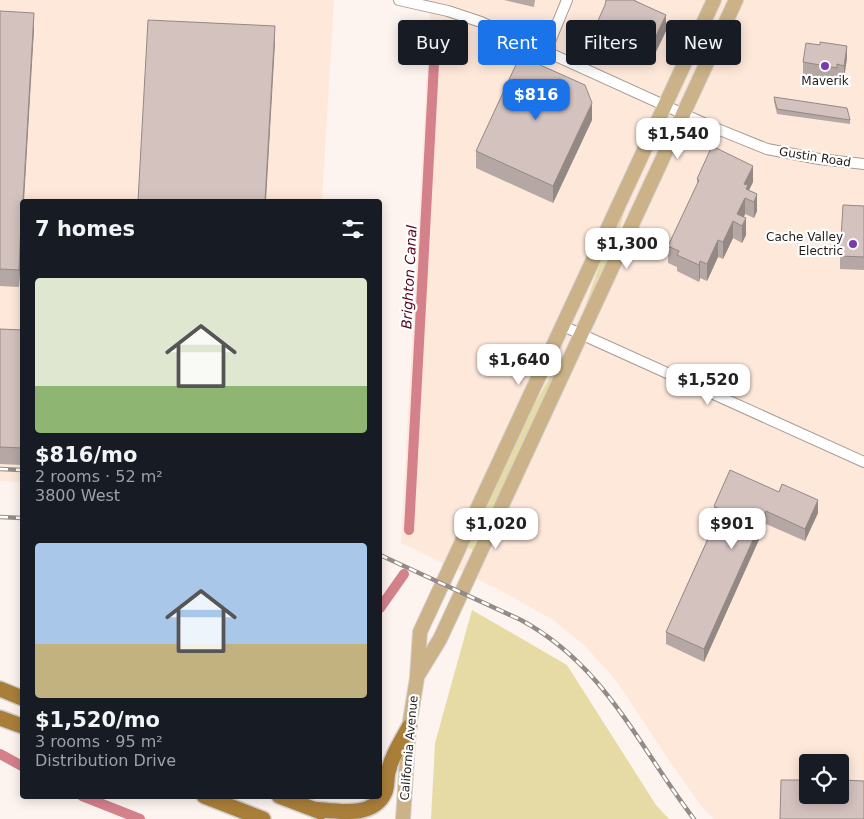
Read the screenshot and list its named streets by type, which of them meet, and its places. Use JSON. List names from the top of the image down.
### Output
{
  "streets": {
    "main road": ["California Avenue"],
    "street": ["Gustin Road"]
  },
  "crossings": [
    ["Gustin Road", "California Avenue"]
  ],
  "water": ["Brighton Canal"],
  "places": ["Maverik", "Cache Valley Electric"],
  "page": {
    "chip": [
      "Buy",
      "Rent",
      "Filters",
      "New"
    ],
    "price": [
      "$816",
      "$1,540",
      "$1,300",
      "$1,640",
      "$1,520",
      "$1,020",
      "$901"
    ],
    "heading": "7 homes",
    "list": [
      {
        "name": "$816/mo",
        "note": "2 rooms · 52 m² · 3800 West"
      },
      {
        "name": "$1,520/mo",
        "note": "3 rooms · 95 m² · Distribution Drive"
      }
    ]
  }
}
